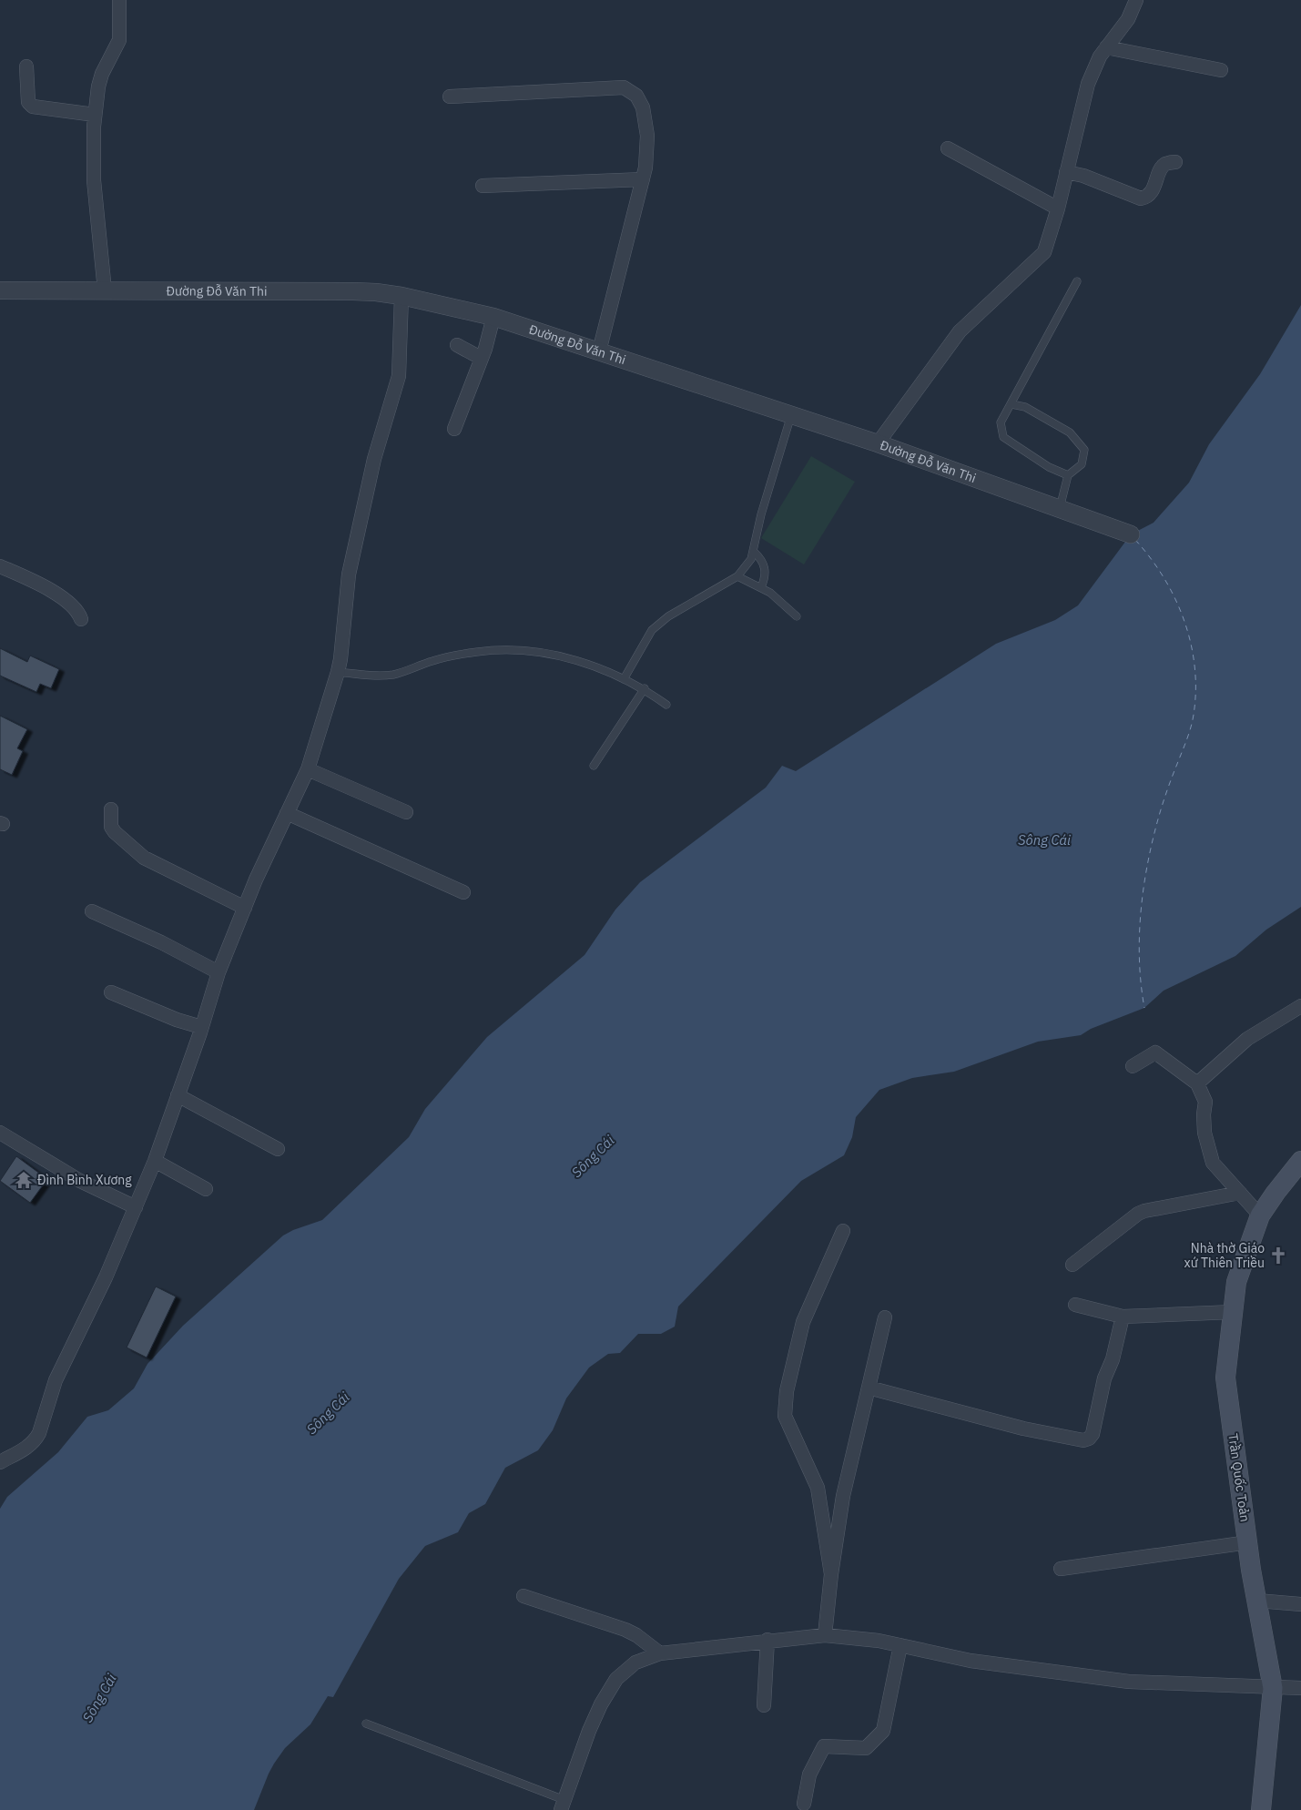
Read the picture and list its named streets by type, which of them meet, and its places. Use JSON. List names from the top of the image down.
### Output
{
  "streets": {
    "main road": ["Trần Quốc Toản"],
    "street": ["Đường Đỗ Văn Thi"]
  },
  "water": ["Sông Cái"],
  "places": {
    "temple": ["Đình Bình Xương"],
    "church": ["Nhà thờ Giáo xứ Thiên Triều"]
  }
}
